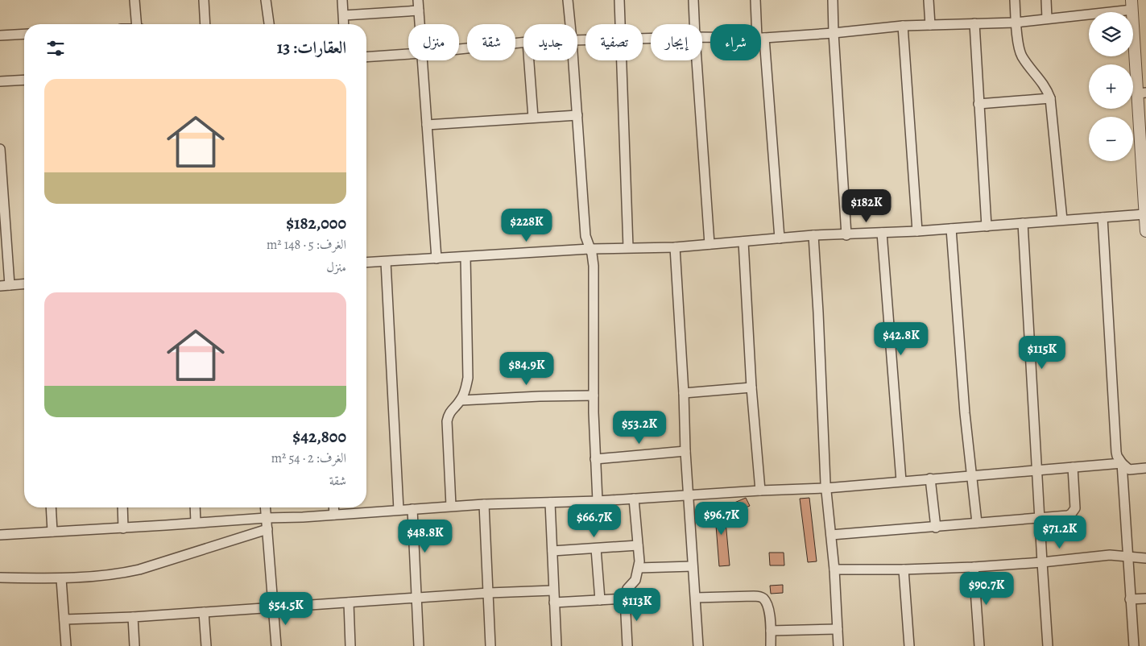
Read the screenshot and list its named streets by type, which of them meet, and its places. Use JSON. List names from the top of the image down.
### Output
{
  "page": {
    "map_buttons": ["+", "−"],
    "chip": [
      "شراء",
      "إيجار",
      "تصفية",
      "جديد",
      "شقة",
      "منزل"
    ],
    "heading": "العقارات: 13",
    "list": [
      {
        "name": "$182,000",
        "note": "الغرف: 5 · 148 m² · منزل"
      },
      {
        "name": "$42,800",
        "note": "الغرف: 2 · 54 m² · شقة"
      }
    ],
    "price": [
      "$182K",
      "$228K",
      "$42.8K",
      "$115K",
      "$84.9K",
      "$53.2K",
      "$96.7K",
      "$66.7K",
      "$71.2K",
      "$48.8K",
      "$90.7K",
      "$113K",
      "$54.5K"
    ]
  }
}
